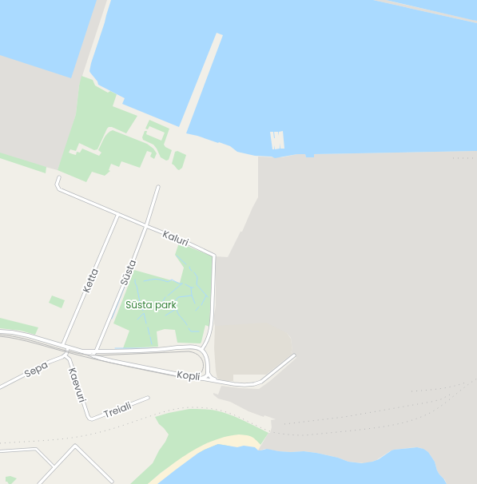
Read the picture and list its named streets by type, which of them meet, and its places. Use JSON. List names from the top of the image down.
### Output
{
  "streets": {
    "street": [
      "Kaluri",
      "Süsta",
      "Ketta",
      "Sepa",
      "Kopli",
      "Kaevuri",
      "Treiali"
    ]
  },
  "crossings": [
    ["Kaluri", "Süsta"],
    ["Kaluri", "Ketta"],
    ["Kaluri", "Kopli"],
    ["Süsta", "Kopli"],
    ["Ketta", "Kopli"],
    ["Sepa", "Kaevuri"],
    ["Kaevuri", "Treiali"]
  ],
  "parks": ["Süsta park"]
}
